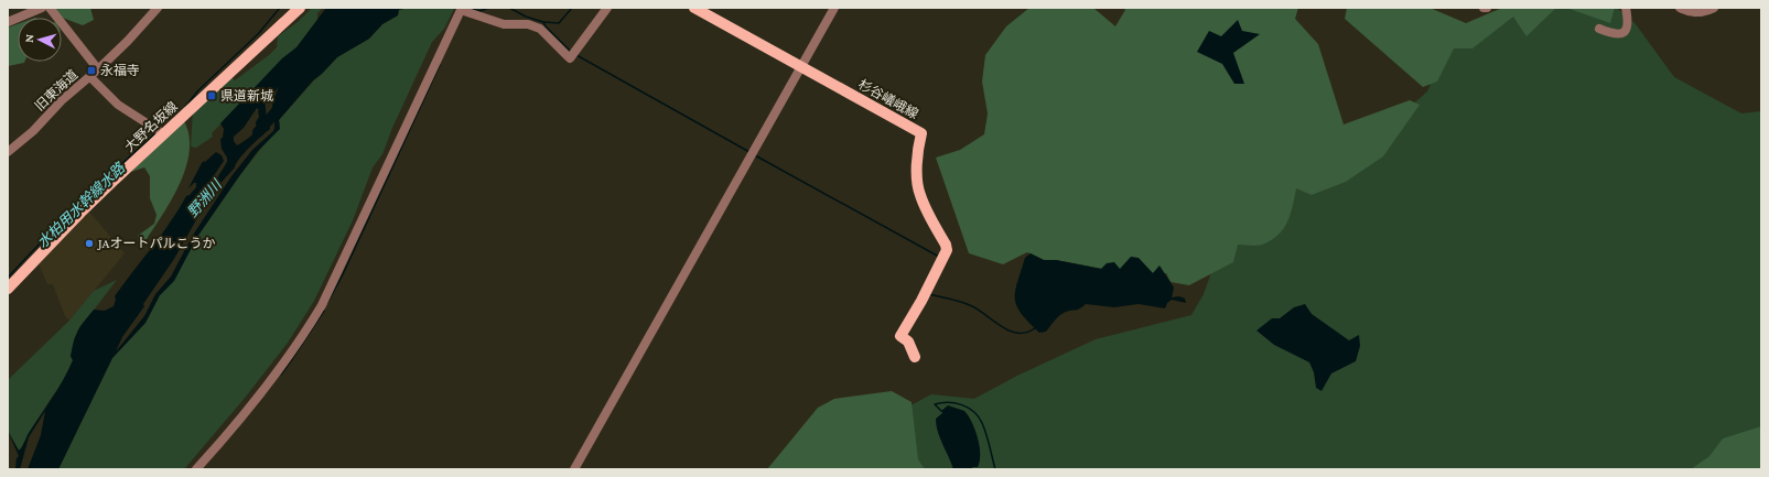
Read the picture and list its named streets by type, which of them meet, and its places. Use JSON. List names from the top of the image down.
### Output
{
  "streets": {
    "main road": ["杉谷嶬峨線", "大野名坂線"],
    "street": ["旧東海道"]
  },
  "water": ["野洲川", "水柏用水幹線水路"],
  "places": {
    "transit": ["永福寺", "県道新城"],
    "other": ["JAオートパルこうか"]
  },
  "north": "left"
}
